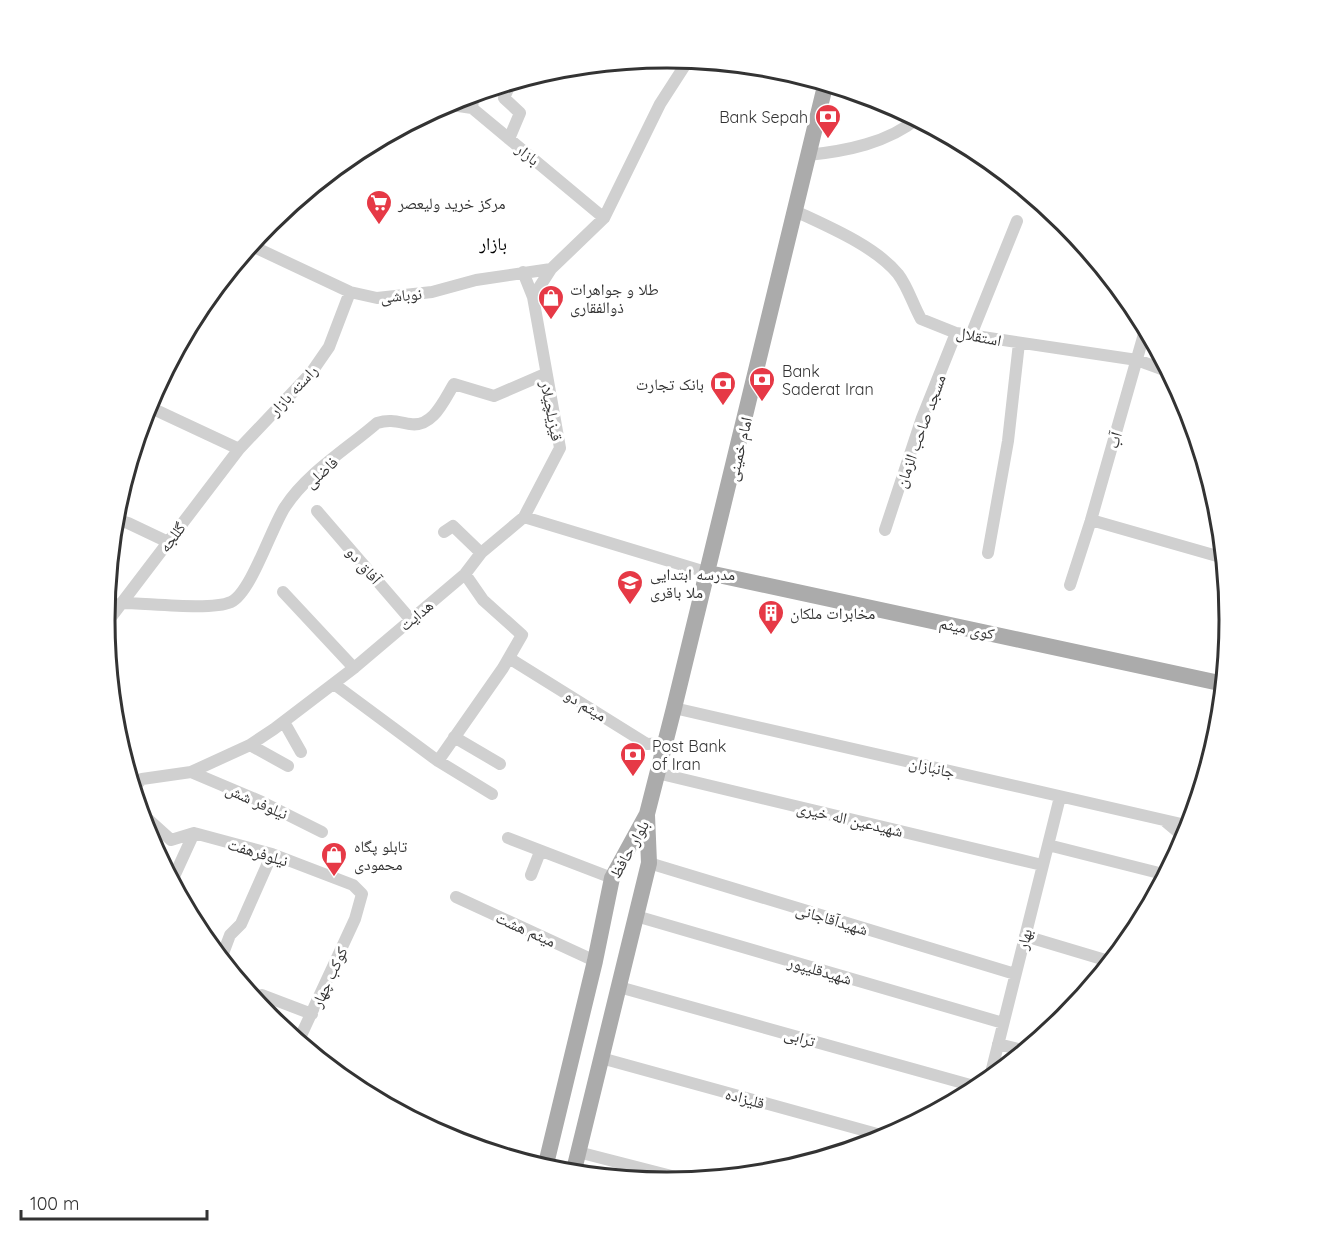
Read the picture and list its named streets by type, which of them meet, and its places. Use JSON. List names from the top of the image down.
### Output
{
  "streets": {
    "main road": ["امام خمینی", "کوی میثم", "بلوار حافظ"],
    "street": [
      "بازار",
      "نوباشی",
      "استقلال",
      "راسته بازار",
      "قیزیلچیلار",
      "مسجد صاحب الزمان",
      "آب",
      "فاضلی",
      "گللجه",
      "آفاق دو",
      "هدایت",
      "میثم دو",
      "جانبازان",
      "نیلوفر شش",
      "شهیدعین اله خیری",
      "نیلوفرهفت",
      "شهیدآقاجانی",
      "میثم هشت",
      "بهار",
      "شهیدقلیپور",
      "کوکب چهار",
      "ترابی",
      "قلیزاده"
    ]
  },
  "crossings": [
    ["نوباشی", "راسته بازار"],
    ["نوباشی", "قیزیلچیلار"],
    ["استقلال", "مسجد صاحب الزمان"],
    ["استقلال", "آب"],
    ["استقلال", "امام خمینی"],
    ["راسته بازار", "گللجه"],
    ["قیزیلچیلار", "فاضلی"],
    ["قیزیلچیلار", "هدایت"],
    ["امام خمینی", "کوی میثم"],
    ["امام خمینی", "میثم دو"],
    ["امام خمینی", "جانبازان"],
    ["امام خمینی", "شهیدعین اله خیری"],
    ["امام خمینی", "بلوار حافظ"],
    ["فاضلی", "گللجه"],
    ["آفاق دو", "هدایت"],
    ["هدایت", "نیلوفر شش"],
    ["جانبازان", "بهار"],
    ["شهیدعین اله خیری", "بهار"],
    ["بلوار حافظ", "شهیدآقاجانی"],
    ["بلوار حافظ", "میثم هشت"],
    ["بلوار حافظ", "شهیدقلیپور"],
    ["بلوار حافظ", "ترابی"],
    ["بلوار حافظ", "قلیزاده"],
    ["نیلوفرهفت", "کوکب چهار"],
    ["شهیدآقاجانی", "بهار"],
    ["بهار", "شهیدقلیپور"]
  ],
  "districts": ["بازار"],
  "places": {
    "bank": [
      "Bank Sepah",
      "Bank Saderat Iran",
      "بانک تجارت",
      "Post Bank of Iran"
    ],
    "supermarket": ["مرکز خرید ولیعصر"],
    "shop": ["طلا و جواهرات ذوالفقاری", "تابلو پگاه محمودی"],
    "school or university": ["مدرسه ابتدایی ملا باقری"],
    "building": ["مخابرات ملکان"]
  },
  "scale_bar": "100 m"
}
